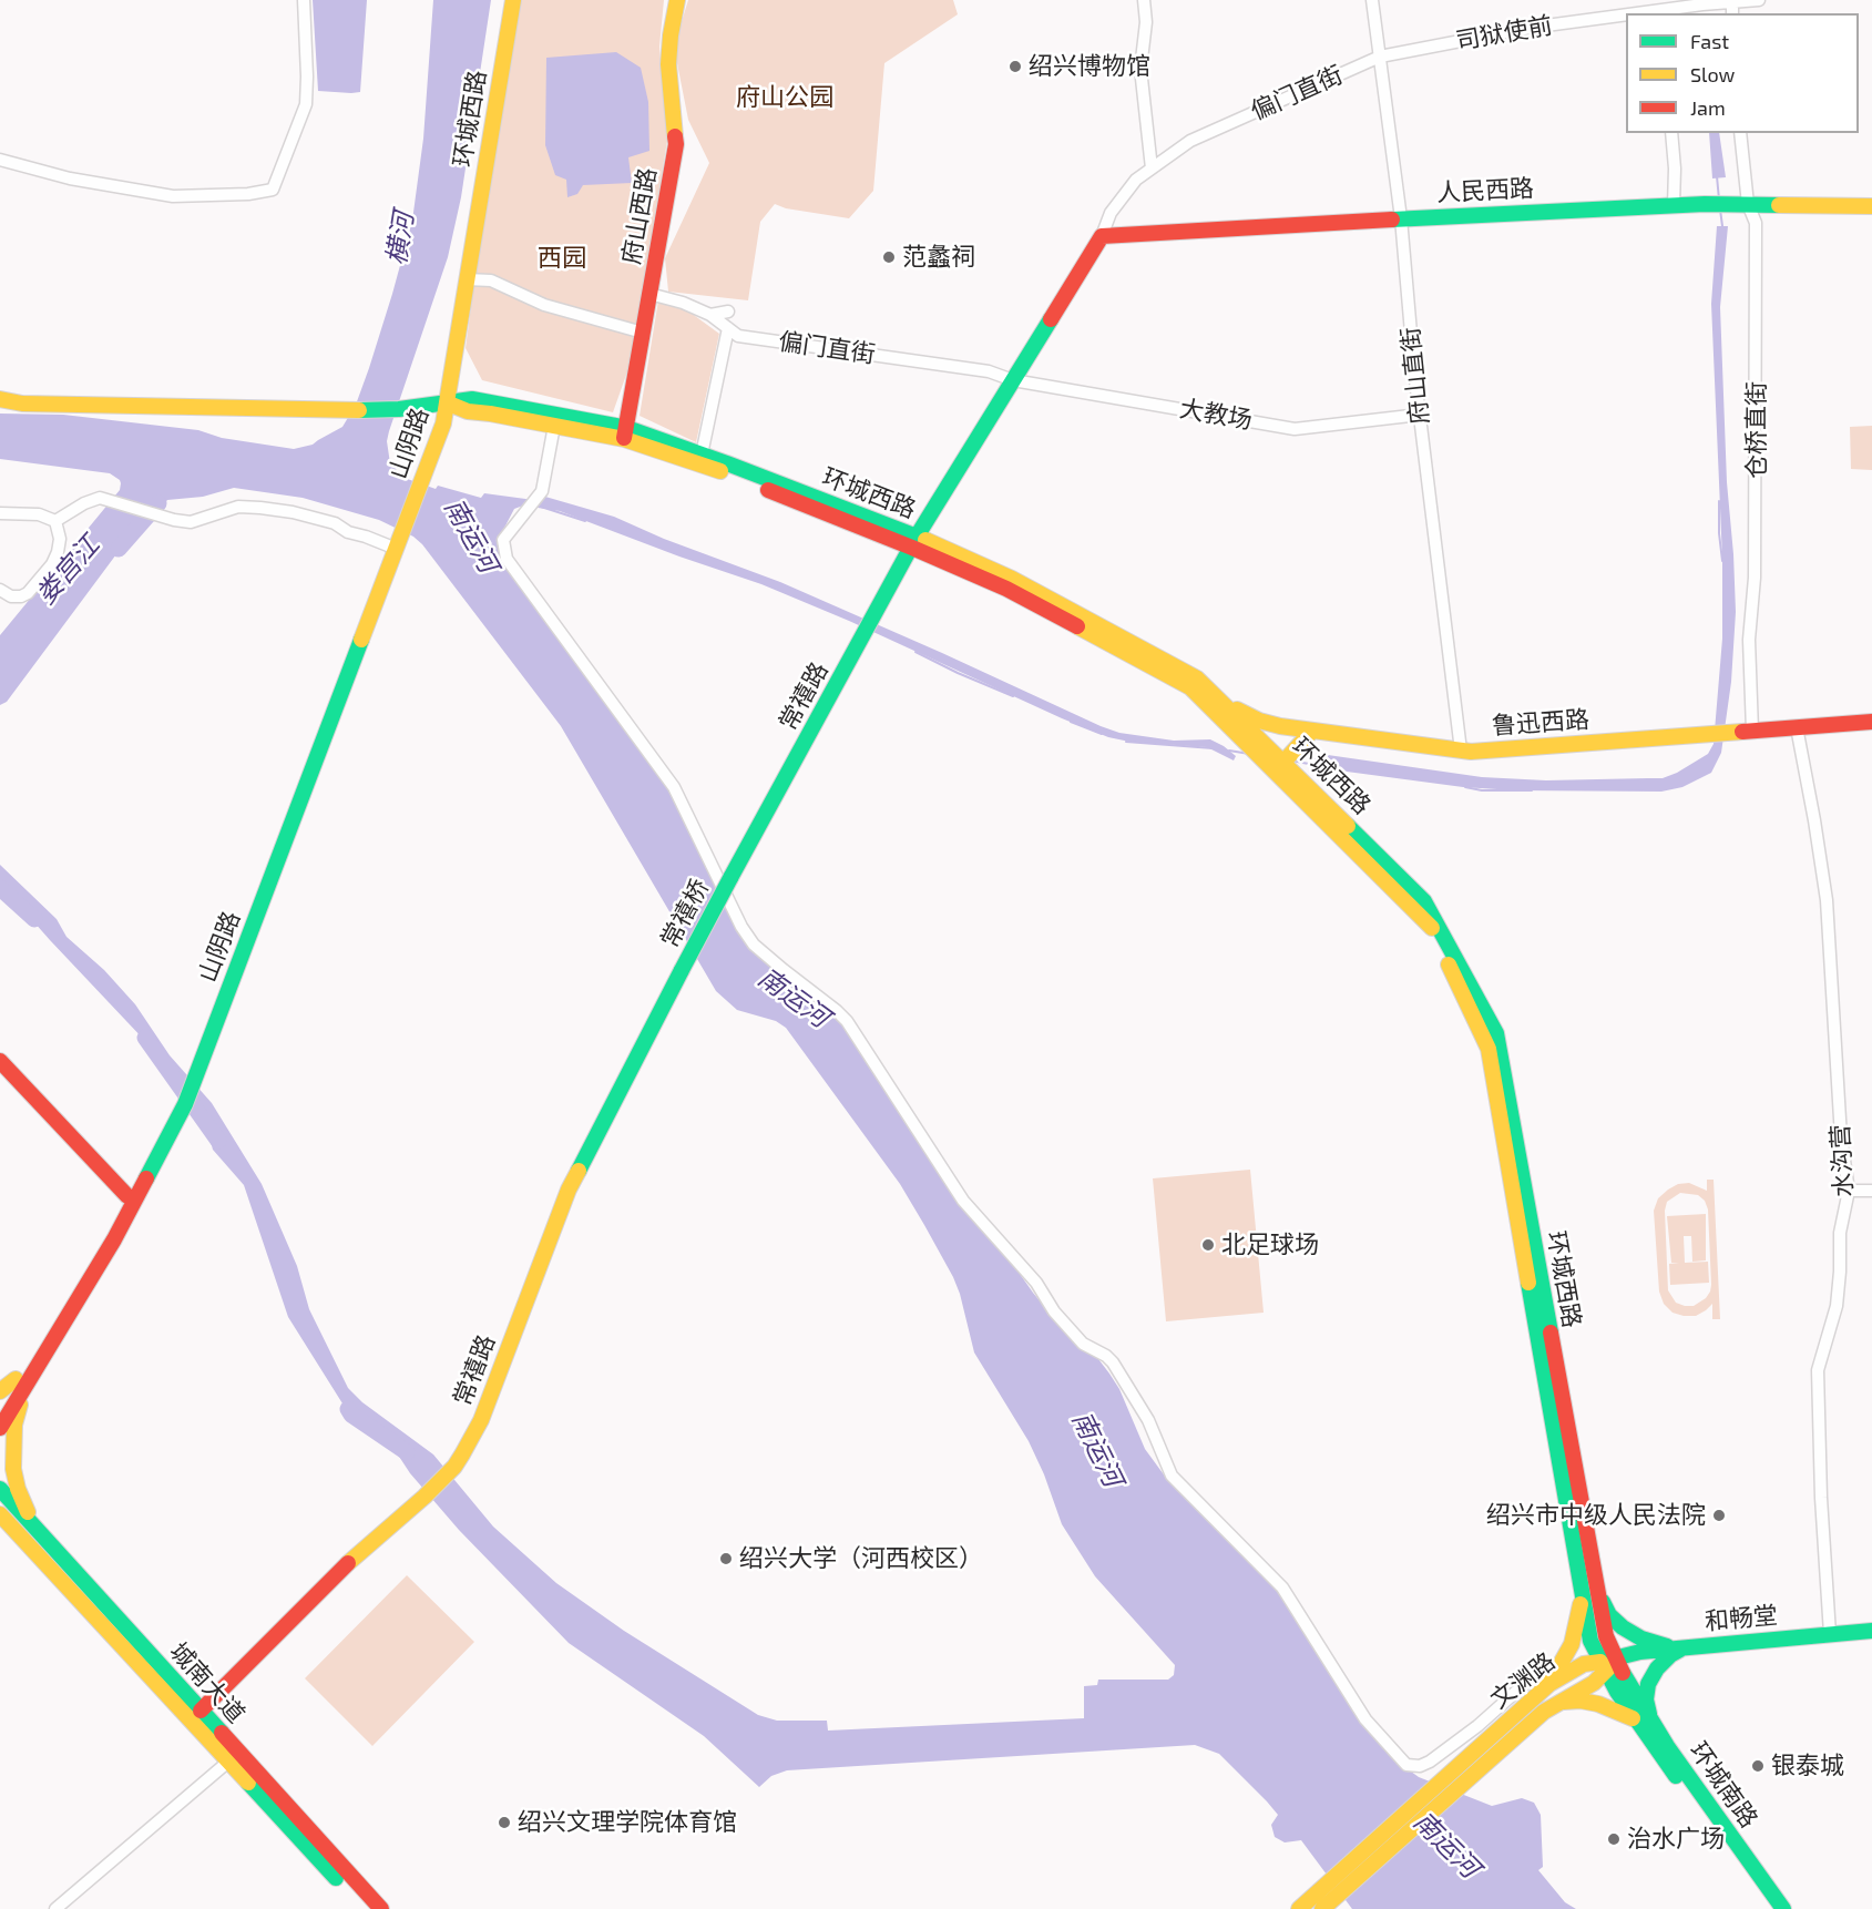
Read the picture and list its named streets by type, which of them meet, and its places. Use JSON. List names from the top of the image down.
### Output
{
  "streets": {
    "main road": [
      "环城西路",
      "人民西路",
      "府山西路",
      "山阴路",
      "常禧路",
      "鲁迅西路",
      "常禧桥",
      "和畅堂",
      "文渊路",
      "城南大道",
      "环城南路"
    ],
    "street": [
      "司狱使前",
      "偏门直街",
      "府山直街",
      "大教场",
      "仓桥直街",
      "水沟营"
    ]
  },
  "crossings": [
    ["司狱使前", "偏门直街"],
    ["司狱使前", "府山直街"],
    ["偏门直街", "人民西路"],
    ["偏门直街", "府山西路"],
    ["偏门直街", "府山直街"],
    ["偏门直街", "大教场"],
    ["偏门直街", "常禧路"],
    ["环城西路", "府山西路"],
    ["环城西路", "山阴路"],
    ["环城西路", "常禧路"],
    ["环城西路", "鲁迅西路"],
    ["环城西路", "和畅堂"],
    ["环城西路", "文渊路"],
    ["环城西路", "环城南路"],
    ["人民西路", "府山直街"],
    ["人民西路", "仓桥直街"],
    ["人民西路", "常禧路"],
    ["府山直街", "大教场"],
    ["府山直街", "鲁迅西路"],
    ["大教场", "常禧路"],
    ["仓桥直街", "鲁迅西路"],
    ["常禧路", "常禧桥"],
    ["常禧路", "城南大道"],
    ["鲁迅西路", "水沟营"],
    ["水沟营", "和畅堂"],
    ["和畅堂", "文渊路"]
  ],
  "water": ["横河", "南运河", "娄宫江"],
  "parks": ["府山公园", "西园"],
  "places": [
    "绍兴博物馆",
    "范蠡祠",
    "北足球场",
    "绍兴市中级人民法院",
    "绍兴大学（河西校区）",
    "银泰城",
    "绍兴文理学院体育馆",
    "治水广场"
  ],
  "legend": ["Fast", "Slow", "Jam"]
}
